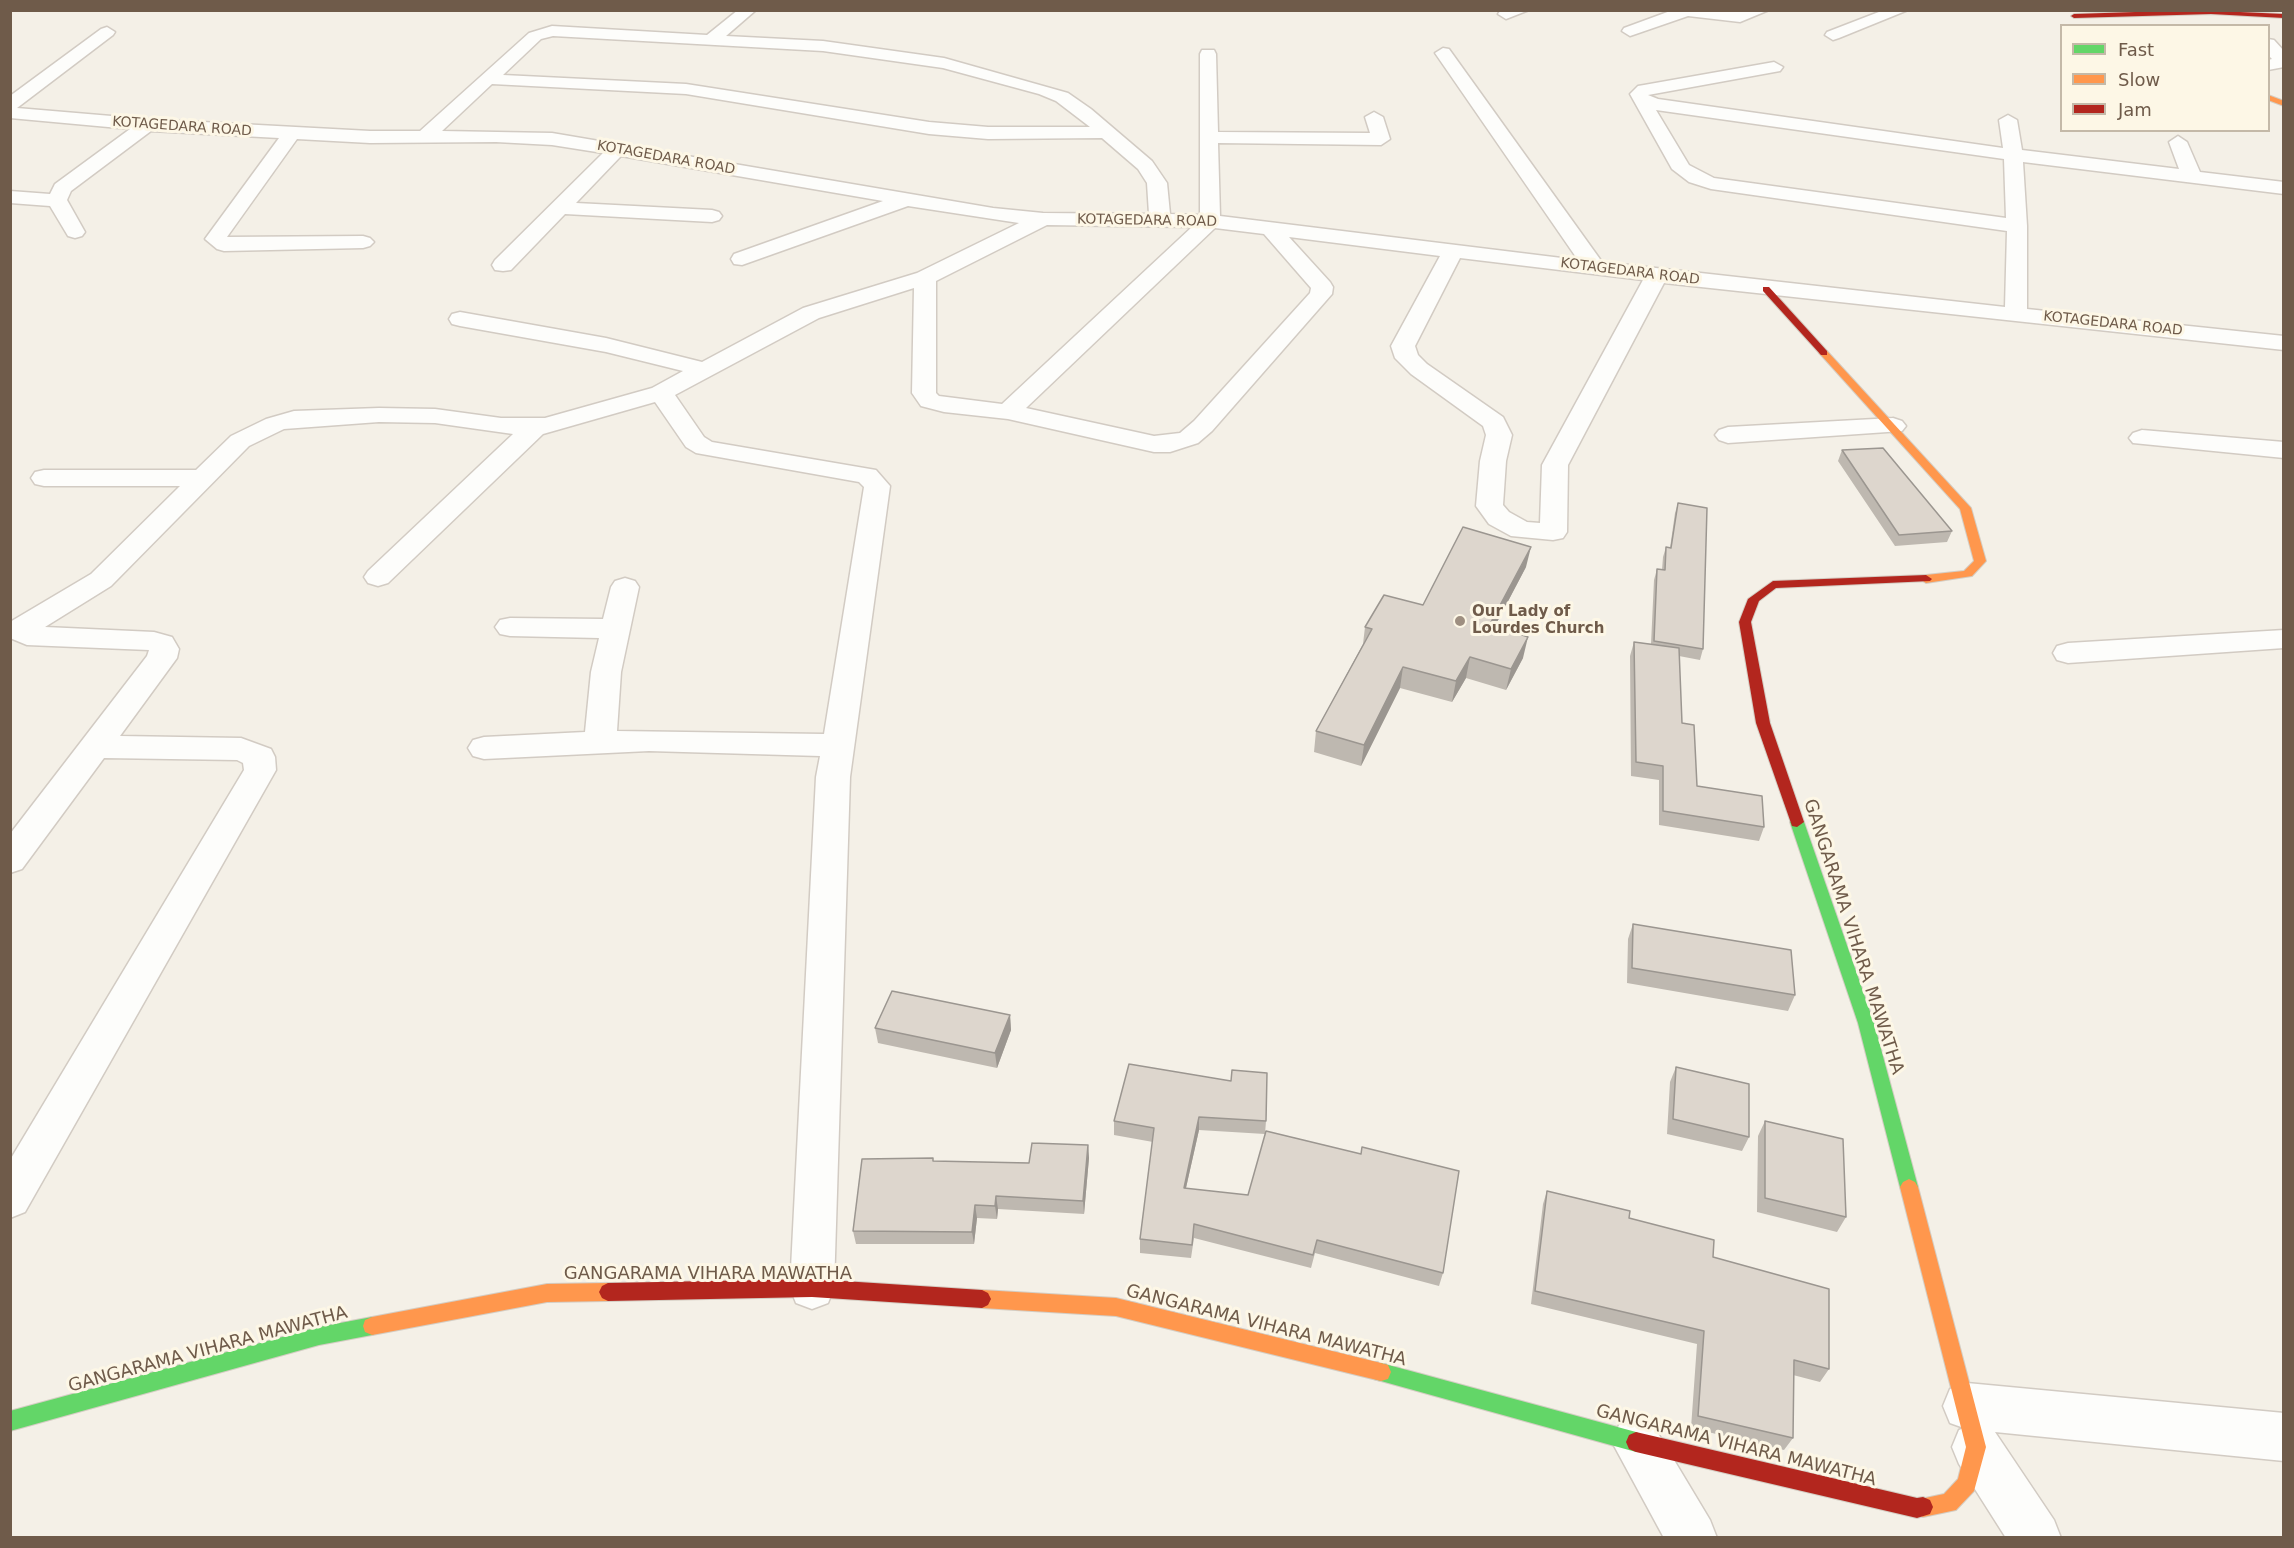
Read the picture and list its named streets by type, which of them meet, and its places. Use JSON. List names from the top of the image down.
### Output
{
  "streets": {
    "street": ["KOTAGEDARA ROAD", "GANGARAMA VIHARA MAWATHA"]
  },
  "crossings": [
    ["KOTAGEDARA ROAD", "GANGARAMA VIHARA MAWATHA"]
  ],
  "places": ["Our Lady of Lourdes Church"],
  "legend": ["Fast", "Slow", "Jam"]
}
